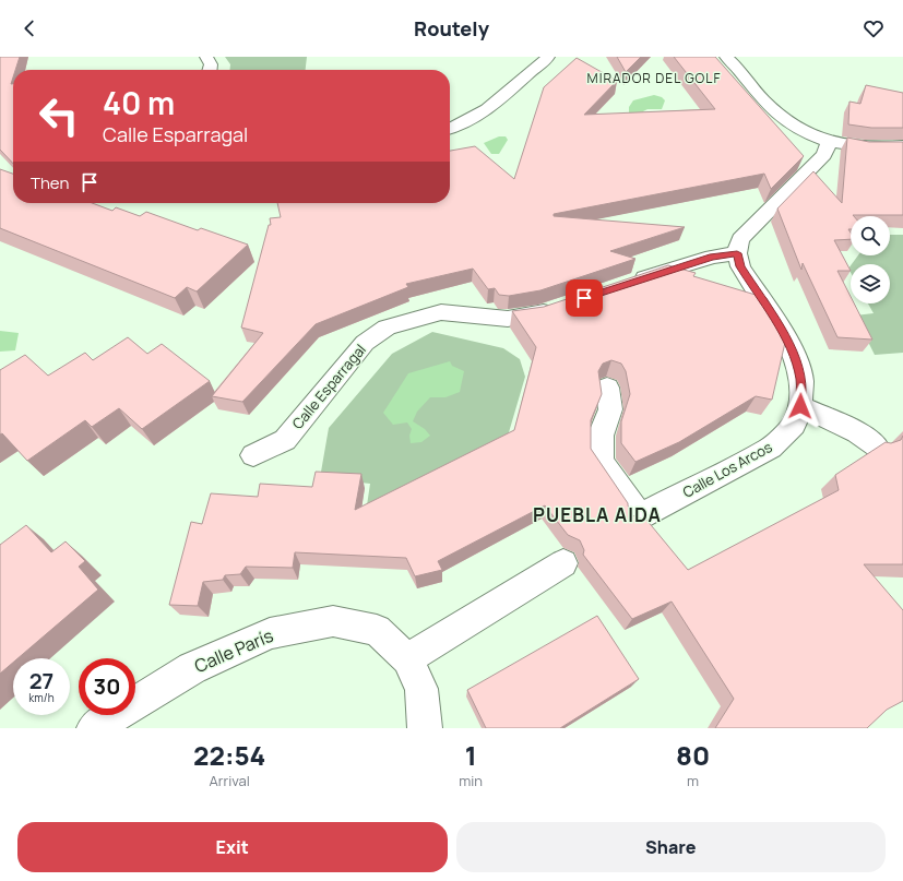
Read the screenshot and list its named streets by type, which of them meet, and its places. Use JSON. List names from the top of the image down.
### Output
{
  "streets": {
    "street": ["Calle Esparragal", "Calle Los Arcos", "Calle París"]
  },
  "districts": ["MIRADOR DEL GOLF", "PUEBLA AIDA"],
  "page": {
    "header": "Routely",
    "turn": ["40 m", "Calle Esparragal"],
    "then": "Then",
    "speed": "27 km/h",
    "limit": "30",
    "eta": [
      "22:54",
      "Arrival",
      "1",
      "min",
      "80",
      "m"
    ],
    "buttons": ["Exit", "Share"]
  }
}
